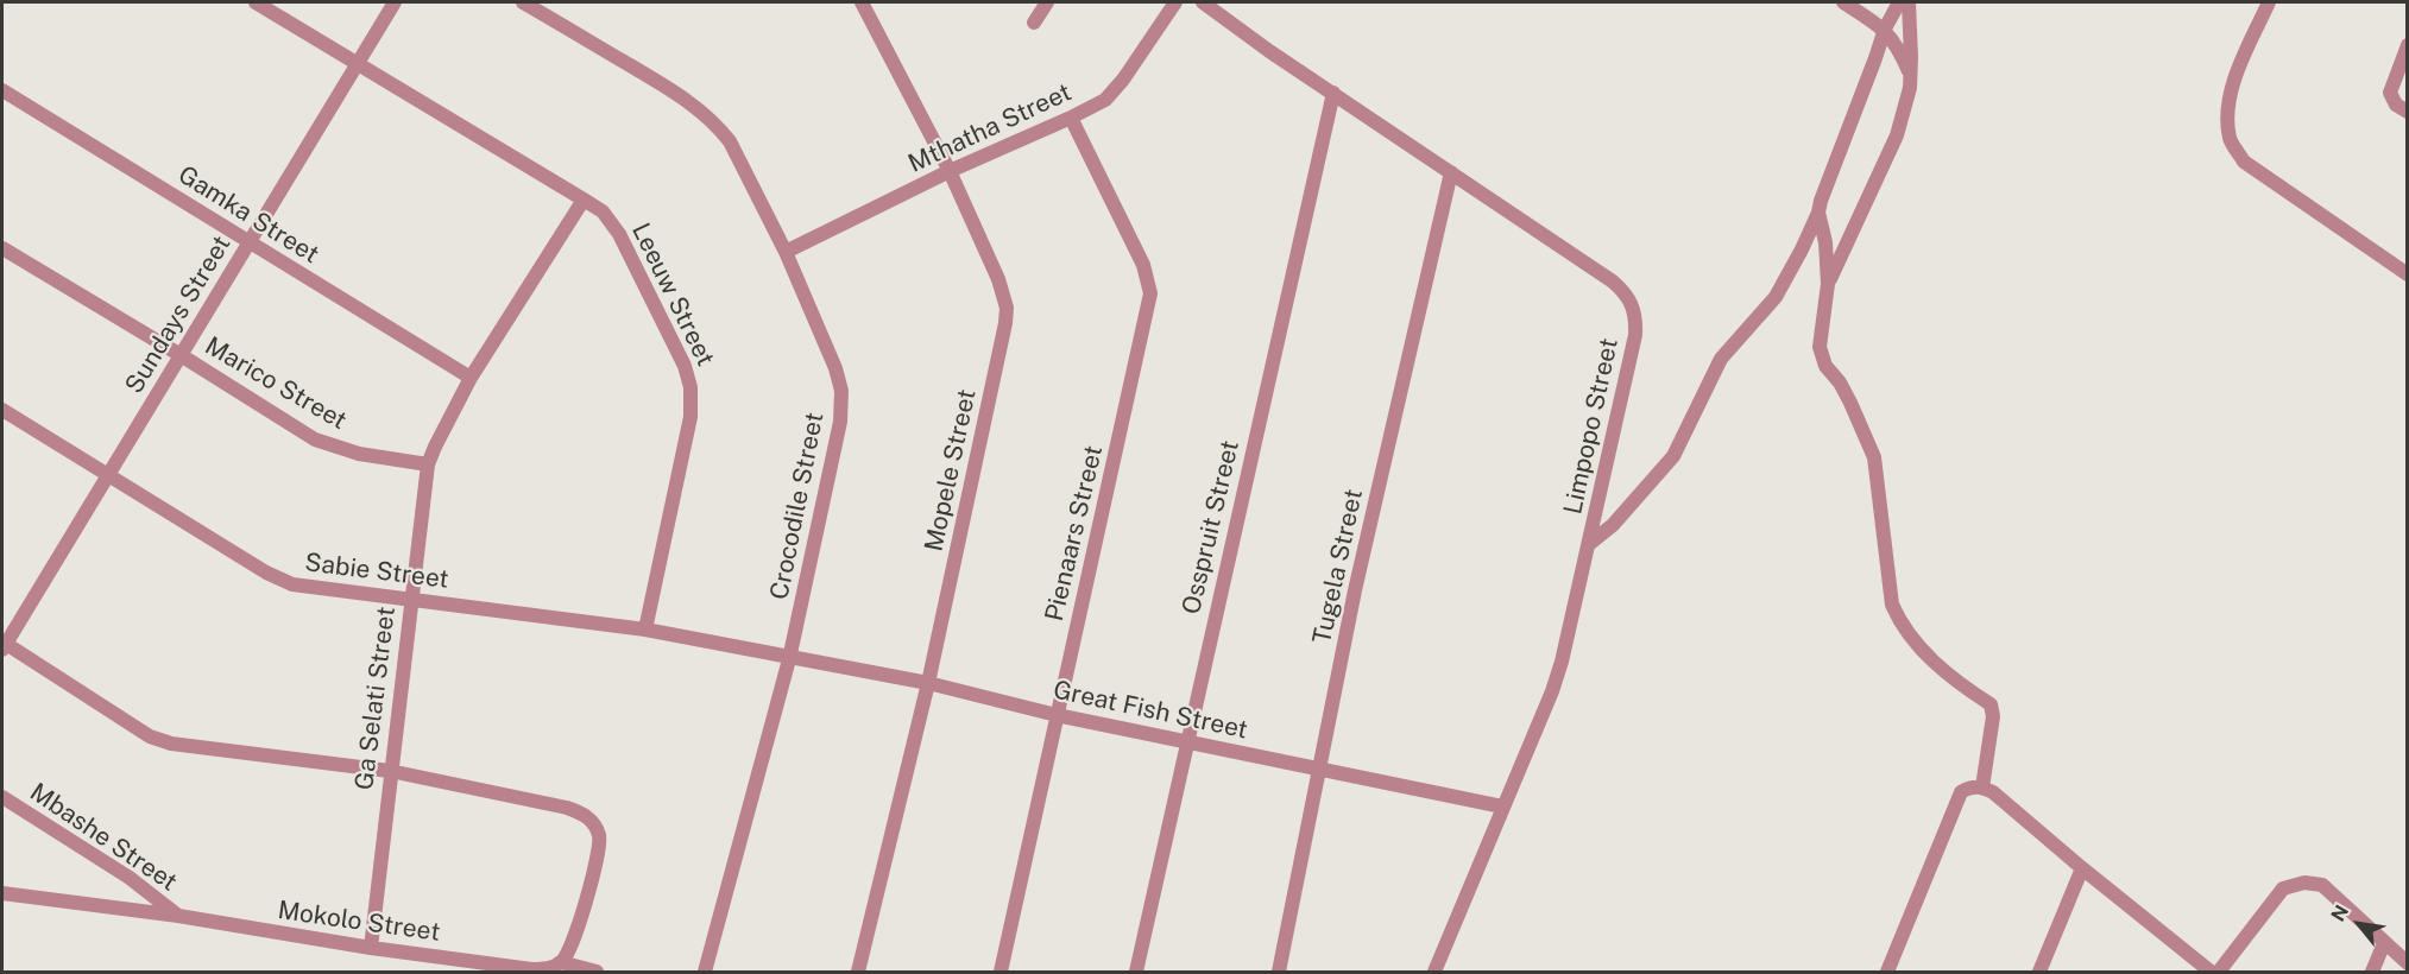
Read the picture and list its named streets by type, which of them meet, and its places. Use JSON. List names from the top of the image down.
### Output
{
  "streets": {
    "street": [
      "Mthatha Street",
      "Gamka Street",
      "Leeuw Street",
      "Sundays Street",
      "Marico Street",
      "Limpopo Street",
      "Mopele Street",
      "Crocodile Street",
      "Osspruit Street",
      "Pienaars Street",
      "Tugela Street",
      "Sabie Street",
      "Ga Selati Street",
      "Great Fish Street",
      "Mbashe Street",
      "Mokolo Street"
    ]
  },
  "crossings": [
    ["Mthatha Street", "Mopele Street"],
    ["Mthatha Street", "Crocodile Street"],
    ["Mthatha Street", "Pienaars Street"],
    ["Gamka Street", "Sundays Street"],
    ["Gamka Street", "Ga Selati Street"],
    ["Leeuw Street", "Sundays Street"],
    ["Leeuw Street", "Sabie Street"],
    ["Leeuw Street", "Ga Selati Street"],
    ["Sundays Street", "Marico Street"],
    ["Sundays Street", "Sabie Street"],
    ["Marico Street", "Ga Selati Street"],
    ["Limpopo Street", "Osspruit Street"],
    ["Limpopo Street", "Tugela Street"],
    ["Limpopo Street", "Great Fish Street"],
    ["Mopele Street", "Great Fish Street"],
    ["Crocodile Street", "Sabie Street"],
    ["Crocodile Street", "Great Fish Street"],
    ["Osspruit Street", "Great Fish Street"],
    ["Pienaars Street", "Great Fish Street"],
    ["Tugela Street", "Great Fish Street"],
    ["Sabie Street", "Ga Selati Street"],
    ["Sabie Street", "Great Fish Street"],
    ["Ga Selati Street", "Mokolo Street"],
    ["Mbashe Street", "Mokolo Street"]
  ],
  "north": "top left"
}
